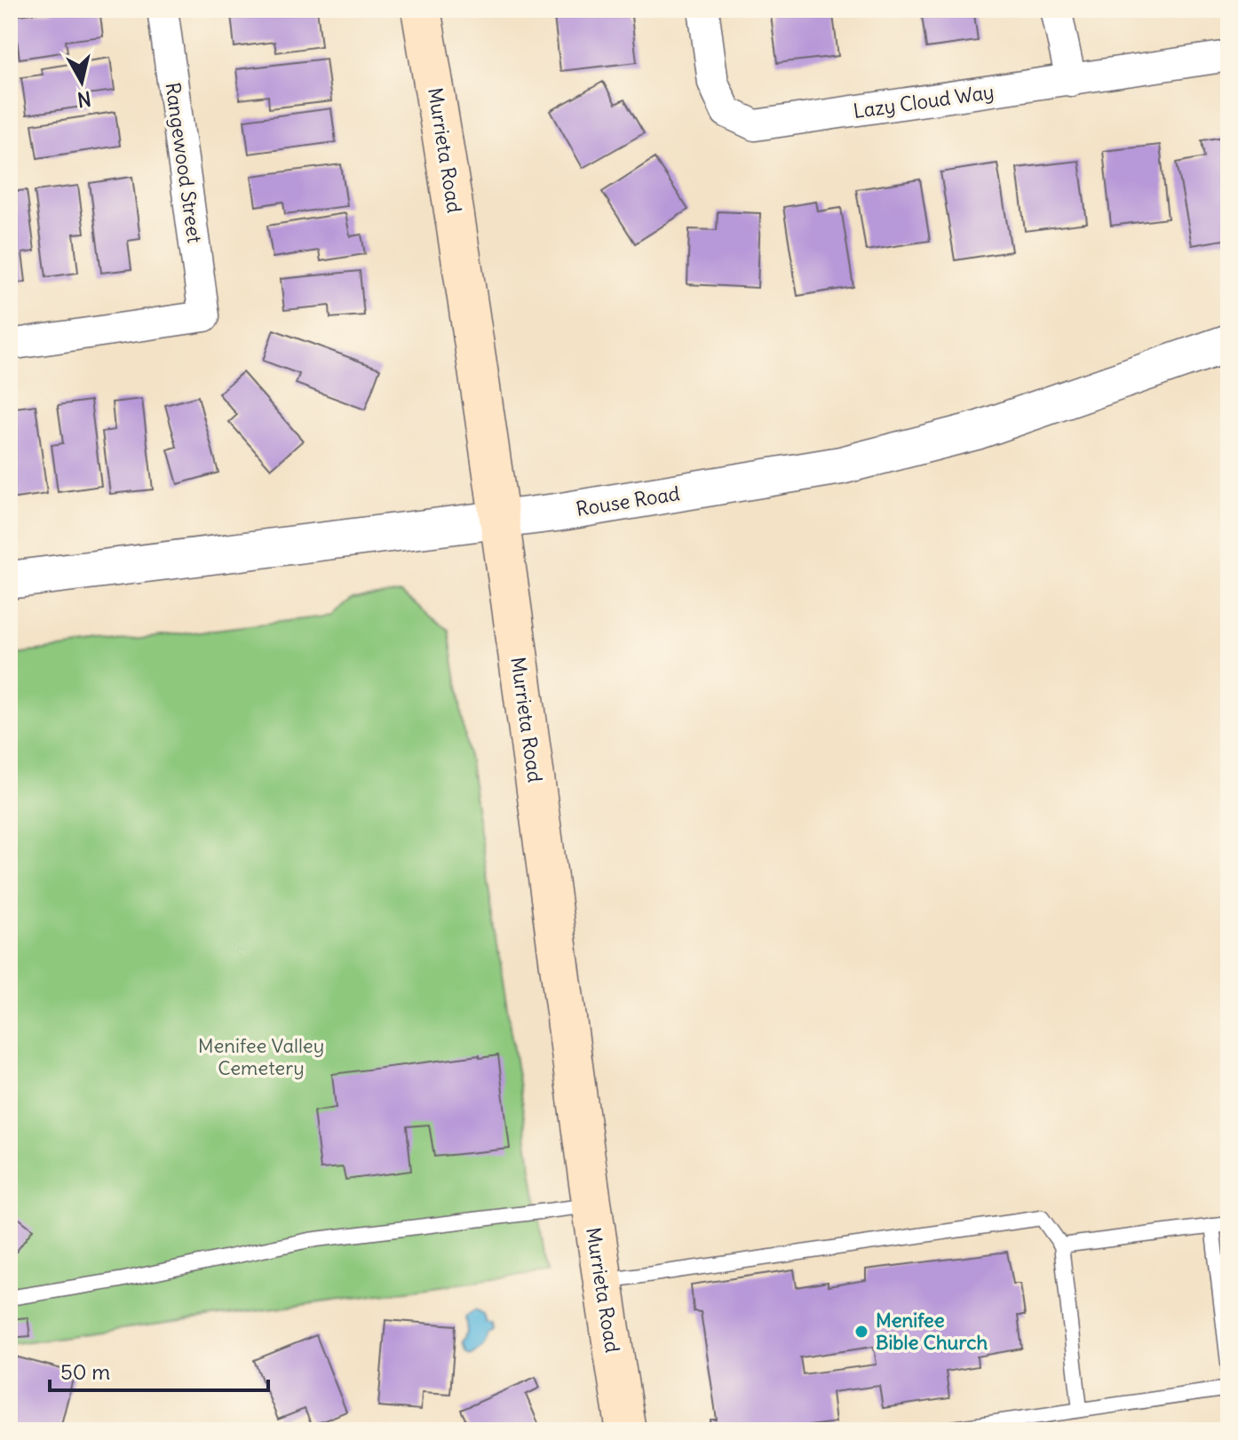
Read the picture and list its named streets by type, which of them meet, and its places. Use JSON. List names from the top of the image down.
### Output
{
  "streets": {
    "main road": ["Murrieta Road"],
    "street": ["Lazy Cloud Way", "Rangewood Street", "Rouse Road"]
  },
  "crossings": [
    ["Murrieta Road", "Rouse Road"]
  ],
  "parks": ["Menifee Valley Cemetery"],
  "places": ["Menifee Bible Church"],
  "scale_bar": "50 m",
  "north": "bottom"
}
